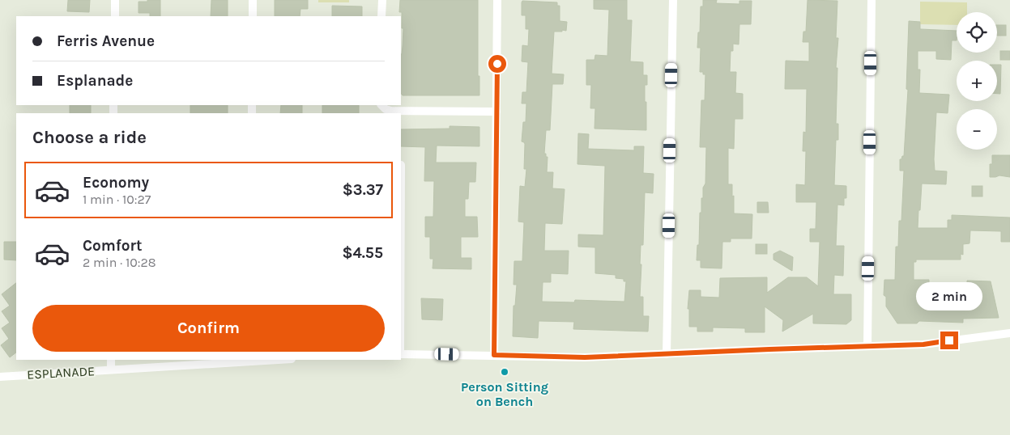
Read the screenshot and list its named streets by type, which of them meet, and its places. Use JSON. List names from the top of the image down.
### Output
{
  "streets": {
    "street": ["ESPLANADE"]
  },
  "places": ["Person Sitting on Bench"],
  "page": {
    "map_buttons": ["+", "−"],
    "banner": ["Ferris Avenue", "Esplanade"],
    "heading": "Choose a ride",
    "list": [
      {
        "name": "Economy",
        "note": "1 min · 10:27",
        "value": "$3.37"
      },
      {
        "name": "Comfort",
        "note": "2 min · 10:28",
        "value": "$4.55"
      }
    ],
    "bubble": "2 min",
    "buttons": "Confirm"
  }
}
